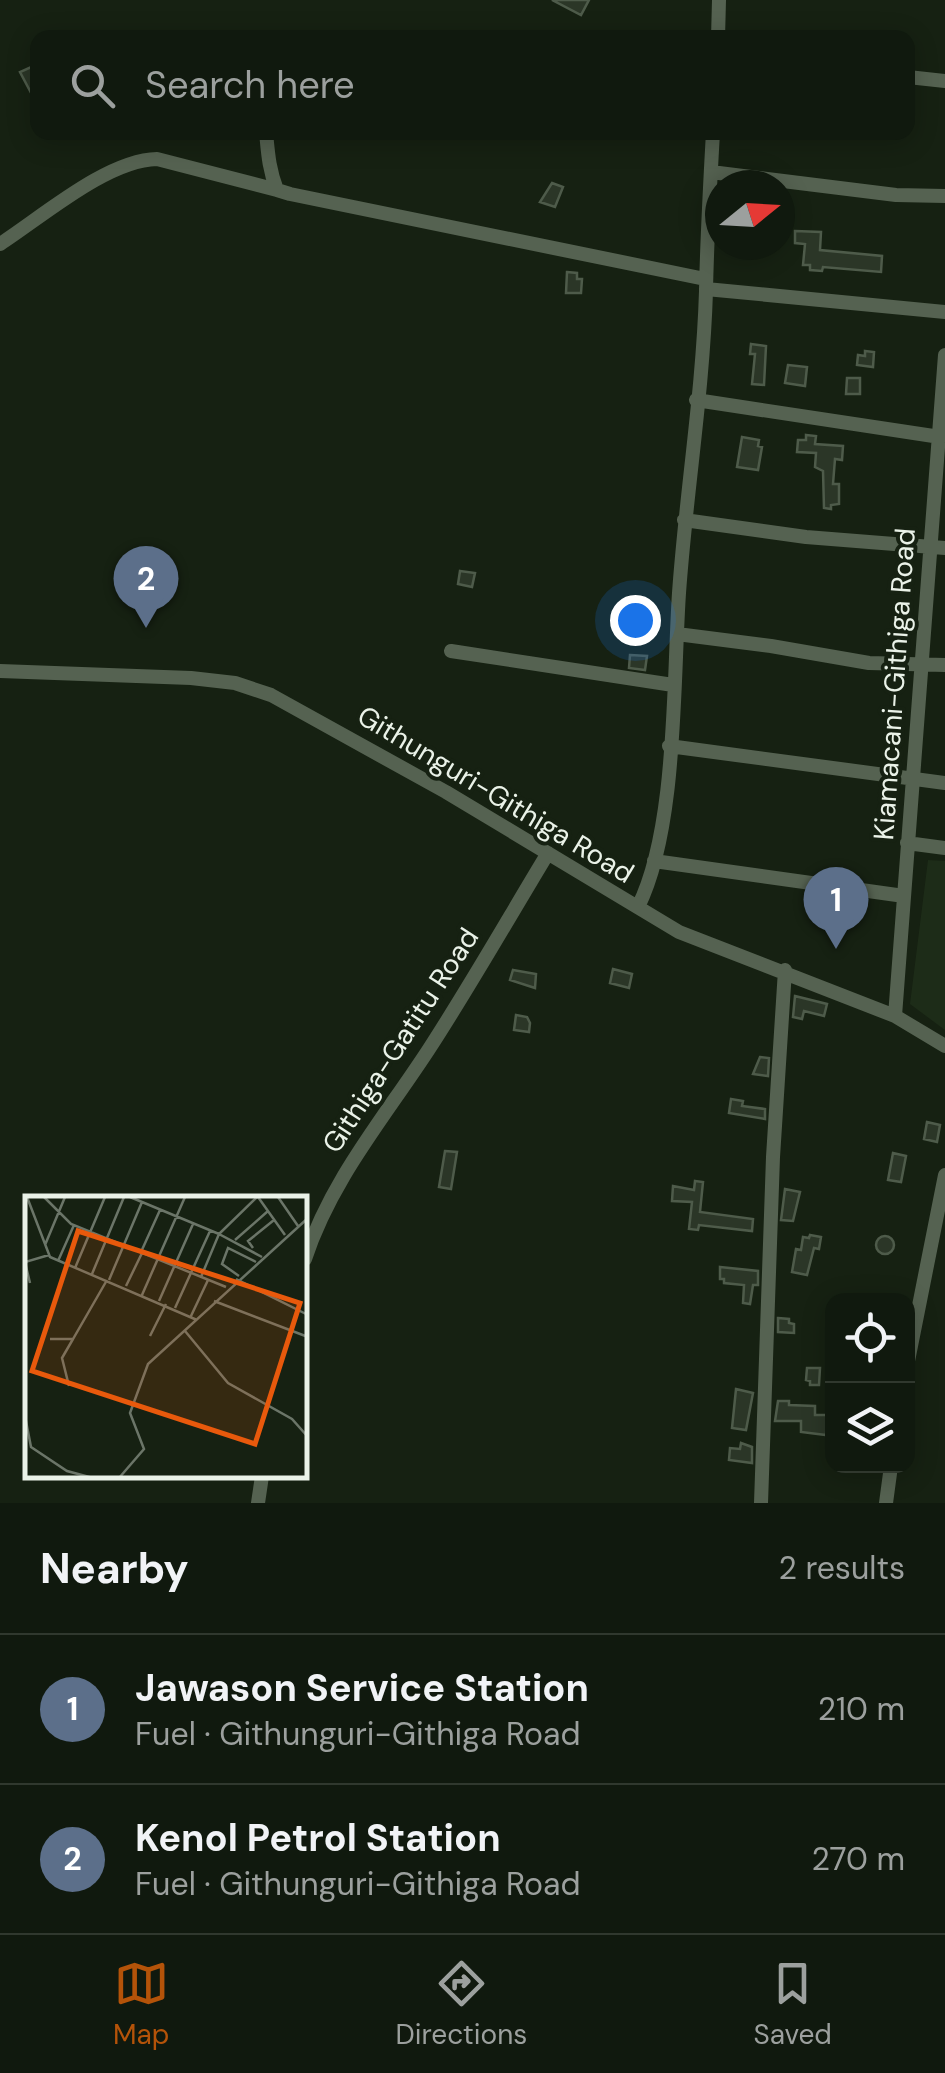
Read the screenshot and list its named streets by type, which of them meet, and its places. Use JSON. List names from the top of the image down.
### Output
{
  "streets": {
    "street": ["Kiamacani-Githiga Road", "Githunguri-Githiga Road", "Githiga-Gatitu Road"]
  },
  "crossings": [
    ["Kiamacani-Githiga Road", "Githunguri-Githiga Road"],
    ["Githunguri-Githiga Road", "Githiga-Gatitu Road"]
  ],
  "north": "right",
  "page": {
    "search": "Search here",
    "pins": ["2", "1"],
    "heading": ["Nearby", "2 results"],
    "list": [
      {
        "mark": "1",
        "name": "Jawason Service Station",
        "note": "Fuel · Githunguri-Githiga Road",
        "value": "210 m"
      },
      {
        "mark": "2",
        "name": "Kenol Petrol Station",
        "note": "Fuel · Githunguri-Githiga Road",
        "value": "270 m"
      }
    ],
    "nav": ["Map", "Directions", "Saved"]
  }
}
